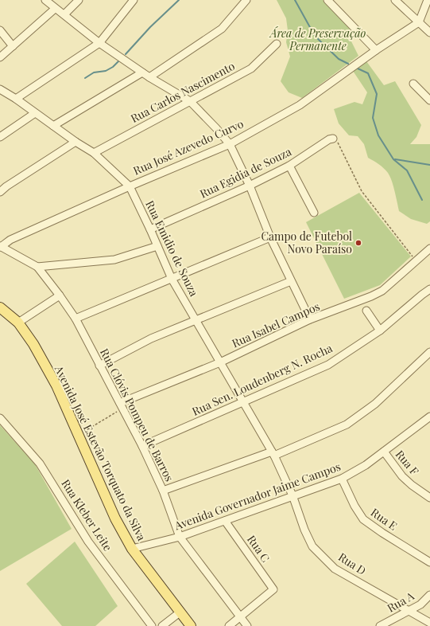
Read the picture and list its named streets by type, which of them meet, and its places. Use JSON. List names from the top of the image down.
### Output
{
  "streets": {
    "main road": ["Avenida José Estevão Torquato da Silva"],
    "street": [
      "Rua Carlos Nascimento",
      "Rua José Azevedo Curvo",
      "Rua Egidia de Souza",
      "Rua Emidio de Souza",
      "Rua Isabel Campos",
      "Rua Sen. Loudenberg N. Rocha",
      "Rua Clóvis Pompeu de Barros",
      "Rua F",
      "Avenida Governador Jaime Campos",
      "Rua Kleber Leite",
      "Rua E",
      "Rua C",
      "Rua D",
      "Rua A"
    ]
  },
  "crossings": [
    ["Rua Carlos Nascimento", "Rua Emidio de Souza"],
    ["Rua José Azevedo Curvo", "Rua Emidio de Souza"],
    ["Rua José Azevedo Curvo", "Rua Clóvis Pompeu de Barros"],
    ["Rua Egidia de Souza", "Rua Emidio de Souza"],
    ["Rua Emidio de Souza", "Rua Isabel Campos"],
    ["Rua Emidio de Souza", "Rua Sen. Loudenberg N. Rocha"],
    ["Rua Emidio de Souza", "Avenida Governador Jaime Campos"],
    ["Rua Emidio de Souza", "Rua D"],
    ["Rua Isabel Campos", "Rua Clóvis Pompeu de Barros"],
    ["Rua Sen. Loudenberg N. Rocha", "Rua Clóvis Pompeu de Barros"],
    ["Rua Clóvis Pompeu de Barros", "Avenida Governador Jaime Campos"],
    ["Rua Clóvis Pompeu de Barros", "Rua C"],
    ["Avenida José Estevão Torquato da Silva", "Avenida Governador Jaime Campos"],
    ["Rua F", "Avenida Governador Jaime Campos"],
    ["Avenida Governador Jaime Campos", "Rua E"],
    ["Avenida Governador Jaime Campos", "Rua C"],
    ["Avenida Governador Jaime Campos", "Rua D"],
    ["Rua D", "Rua A"]
  ],
  "parks": ["Área de Preservação Permanente"],
  "places": ["Campo de Futebol Novo Paraíso"]
}
